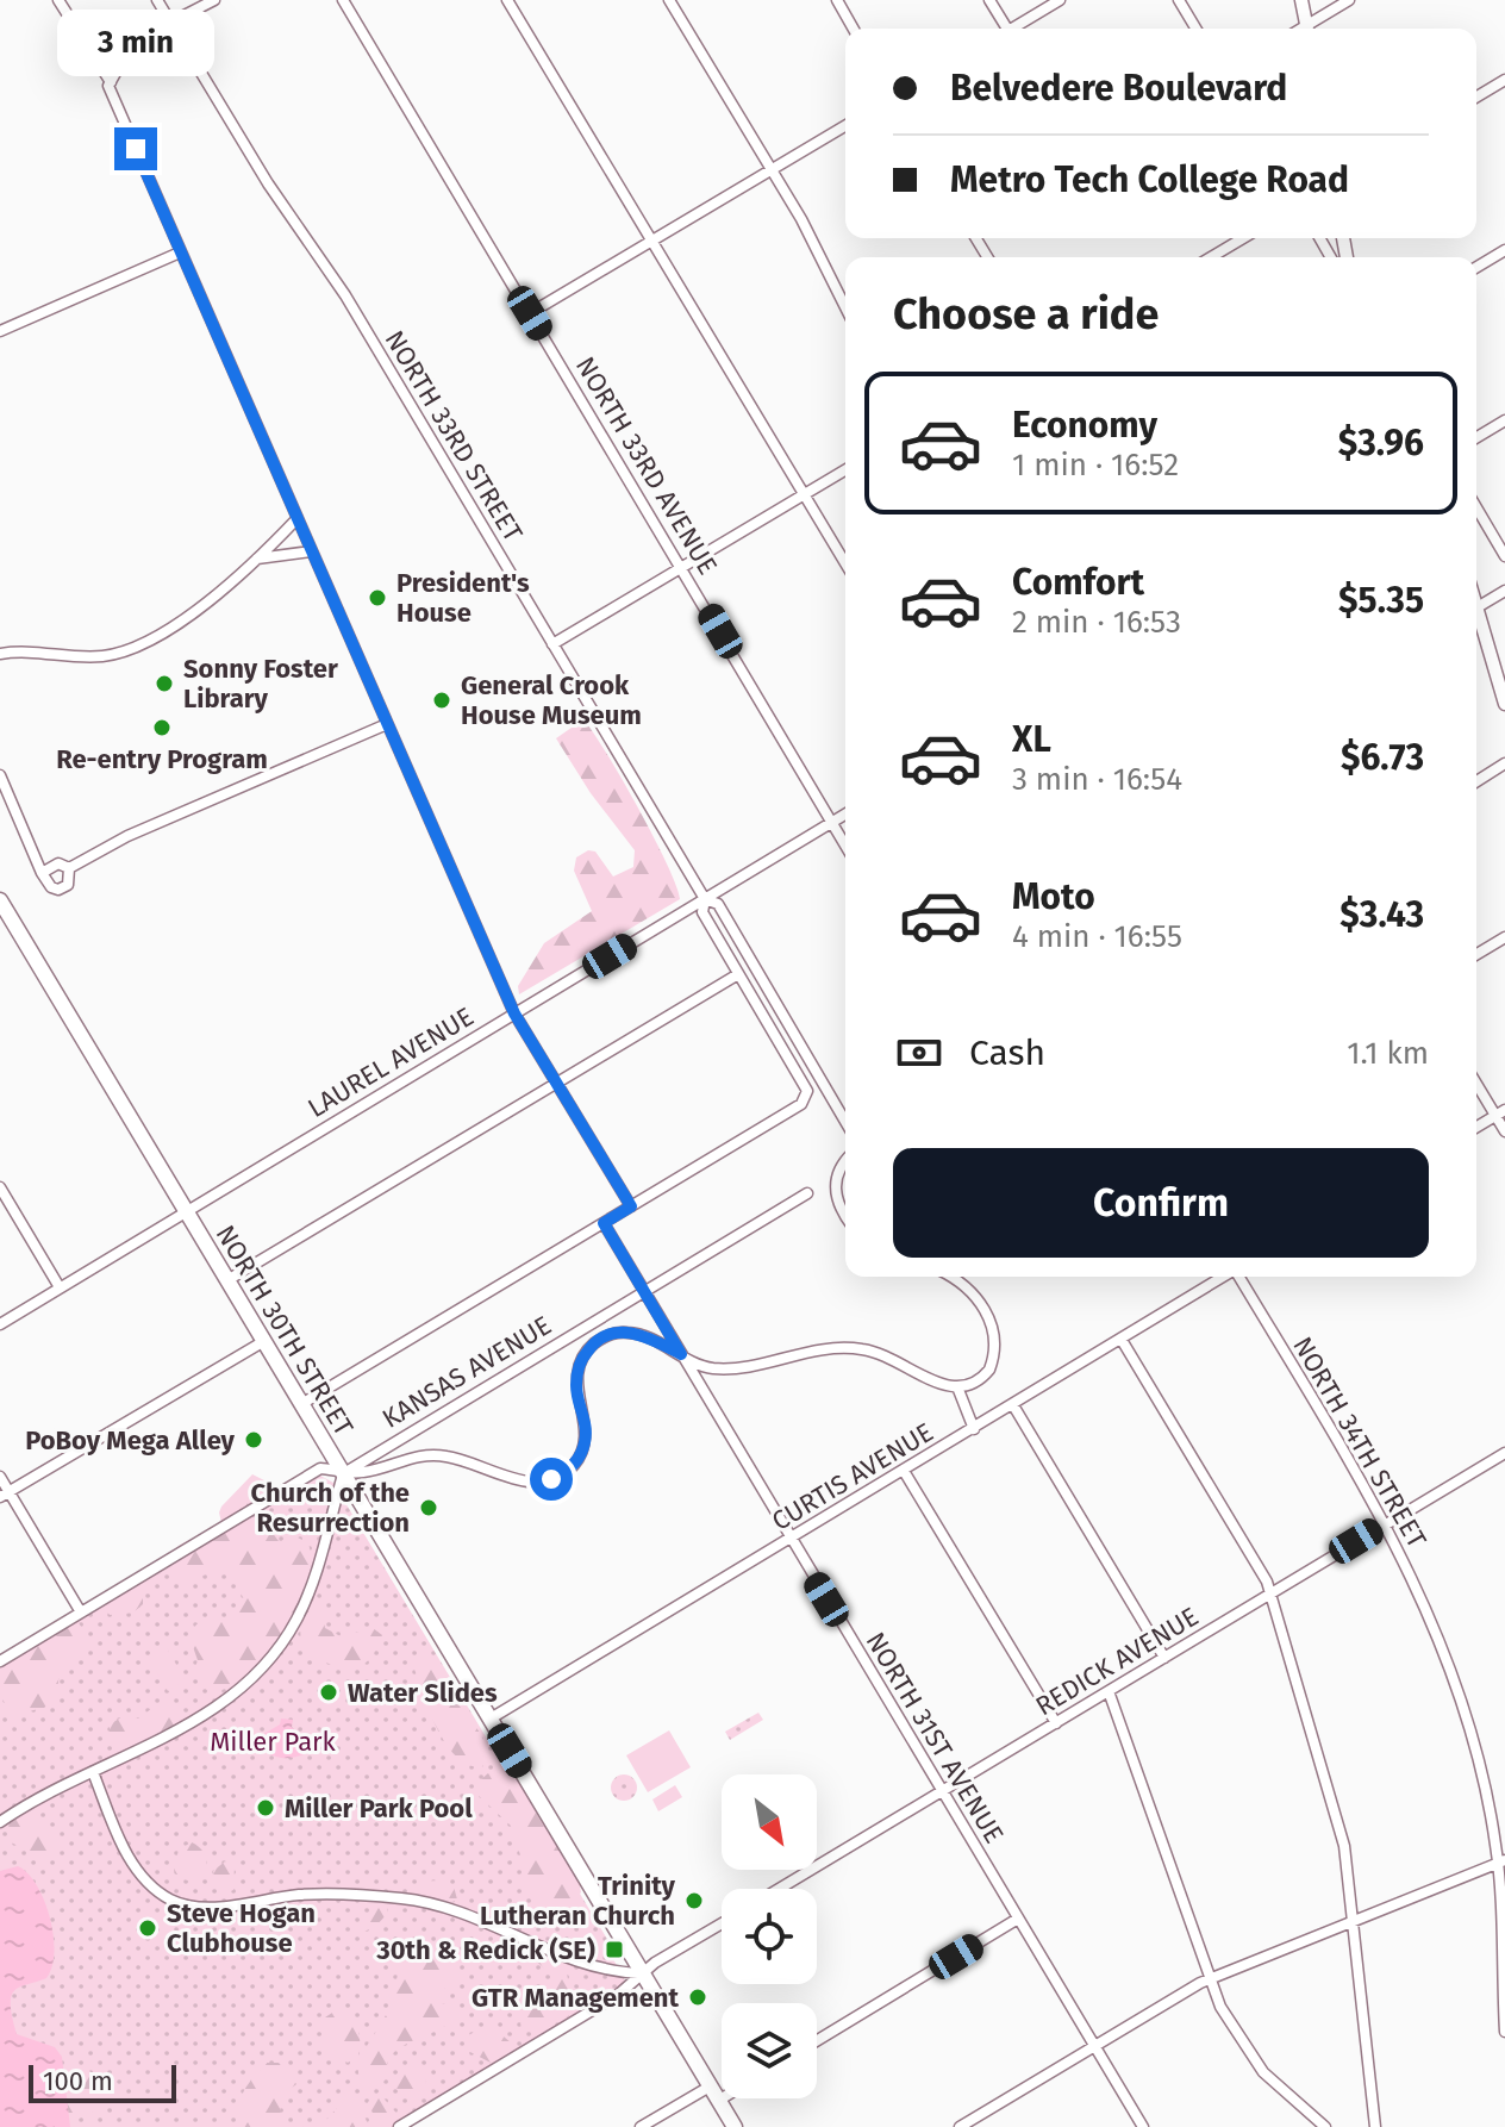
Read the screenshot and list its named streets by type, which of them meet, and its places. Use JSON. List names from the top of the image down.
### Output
{
  "streets": {
    "highway": ["NORTH 30TH STREET"],
    "street": [
      "NORTH 33RD STREET",
      "NORTH 33RD AVENUE",
      "LAUREL AVENUE",
      "KANSAS AVENUE",
      "NORTH 34TH STREET",
      "CURTIS AVENUE",
      "REDICK AVENUE",
      "NORTH 31ST AVENUE"
    ]
  },
  "crossings": [
    ["NORTH 33RD STREET", "LAUREL AVENUE"],
    ["NORTH 33RD AVENUE", "LAUREL AVENUE"],
    ["LAUREL AVENUE", "NORTH 30TH STREET"],
    ["NORTH 30TH STREET", "KANSAS AVENUE"],
    ["NORTH 30TH STREET", "CURTIS AVENUE"],
    ["KANSAS AVENUE", "NORTH 31ST AVENUE"],
    ["NORTH 34TH STREET", "REDICK AVENUE"],
    ["CURTIS AVENUE", "NORTH 31ST AVENUE"],
    ["REDICK AVENUE", "NORTH 31ST AVENUE"]
  ],
  "parks": ["Miller Park"],
  "places": {
    "other": [
      "President's House",
      "Sonny Foster Library",
      "General Crook House Museum",
      "Re-entry Program",
      "PoBoy Mega Alley",
      "Church of the Resurrection",
      "Water Slides",
      "Miller Park Pool",
      "Trinity Lutheran Church",
      "Steve Hogan Clubhouse",
      "GTR Management"
    ],
    "transit": ["30th & Redick (SE)"]
  },
  "scale_bar": "100 m",
  "north": "bottom right",
  "page": {
    "bubble": "3 min",
    "banner": ["Belvedere Boulevard", "Metro Tech College Road"],
    "heading": "Choose a ride",
    "list": [
      {
        "name": "Economy",
        "note": "1 min · 16:52",
        "value": "$3.96"
      },
      {
        "name": "Comfort",
        "note": "2 min · 16:53",
        "value": "$5.35"
      },
      {
        "name": "XL",
        "note": "3 min · 16:54",
        "value": "$6.73"
      },
      {
        "name": "Moto",
        "note": "4 min · 16:55",
        "value": "$3.43"
      }
    ],
    "pay": ["Cash", "1.1 km"],
    "buttons": "Confirm",
    "scale": "100 m"
  }
}
